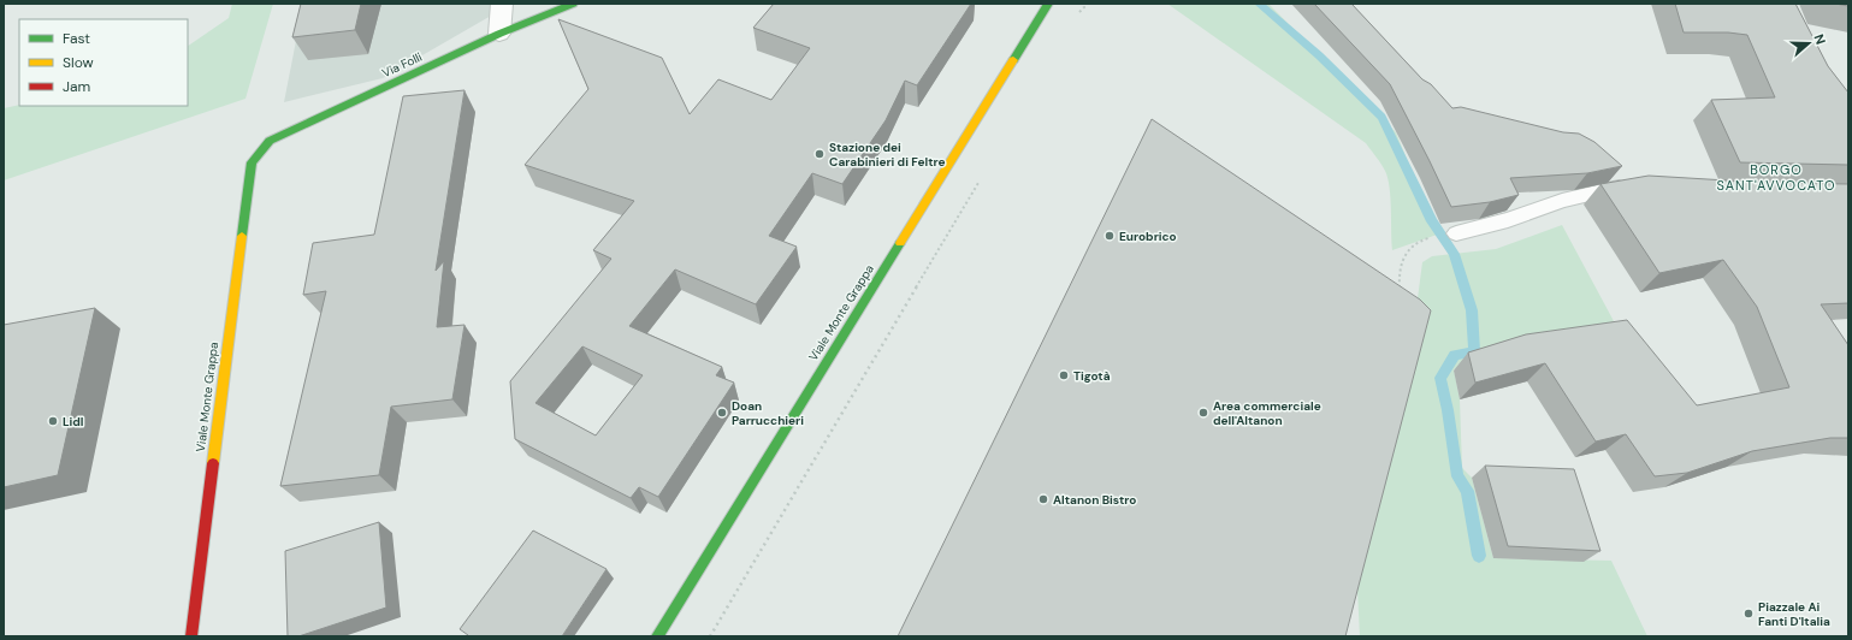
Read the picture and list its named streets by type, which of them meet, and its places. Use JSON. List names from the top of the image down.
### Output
{
  "streets": {
    "street": ["Via Folli", "Viale Monte Grappa"]
  },
  "crossings": [
    ["Via Folli", "Viale Monte Grappa"]
  ],
  "districts": ["BORGO SANT'AVVOCATO"],
  "places": [
    "Stazione dei Carabinieri di Feltre",
    "Eurobrico",
    "Tigotà",
    "Doan Parrucchieri",
    "Area commerciale dell'Altanon",
    "Lidl",
    "Altanon Bistro",
    "Piazzale Ai Fanti D'Italia"
  ],
  "legend": ["Fast", "Slow", "Jam"],
  "north": "right"
}
